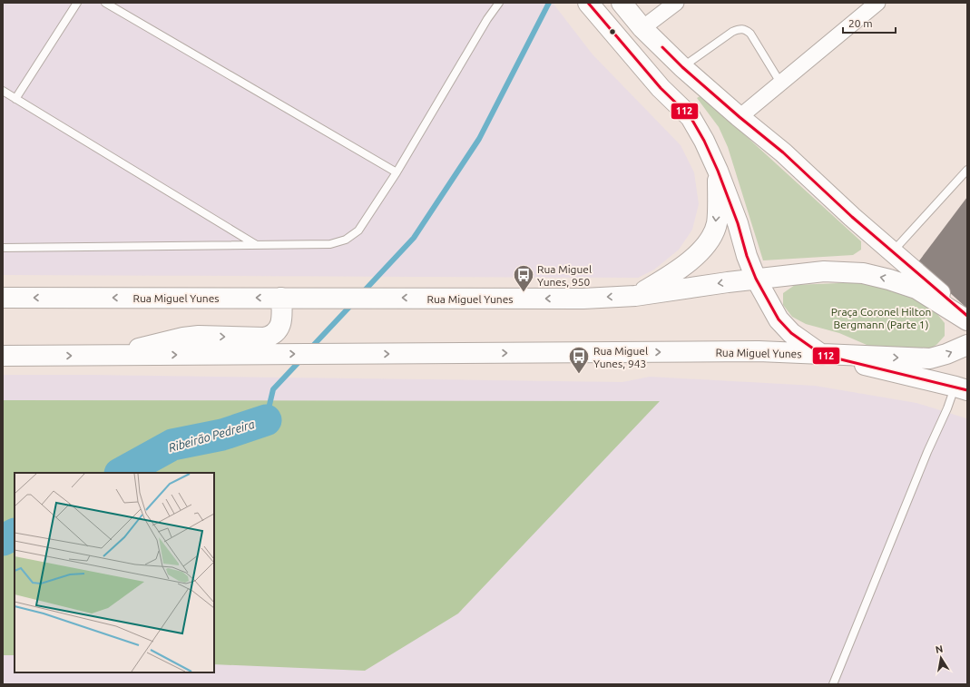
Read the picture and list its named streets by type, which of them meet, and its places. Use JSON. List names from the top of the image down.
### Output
{
  "streets": {
    "main road": ["Rua Miguel Yunes"]
  },
  "water": ["Ribeirão Pedreira"],
  "parks": ["Praça Coronel Hilton Bergmann (Parte 1)"],
  "places": {
    "bus stop": ["Rua Miguel Yunes, 950", "Rua Miguel Yunes, 943"]
  },
  "lines": ["transit line 112"],
  "scale_bar": "20 m",
  "north": "top"
}
